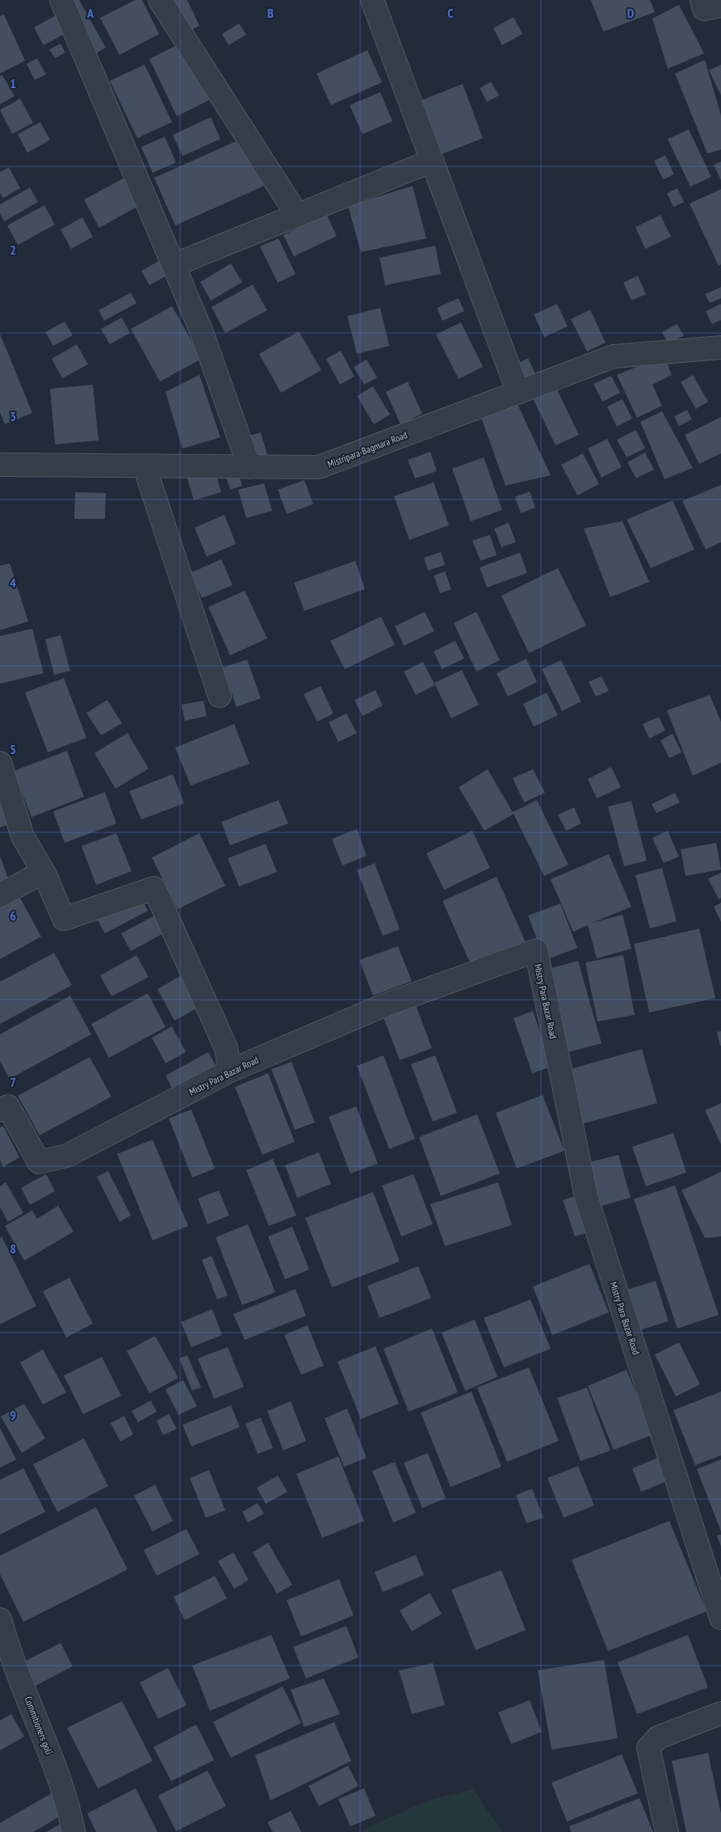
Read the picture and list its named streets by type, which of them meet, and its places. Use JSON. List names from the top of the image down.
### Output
{
  "streets": {
    "street": ["Mistripara-Bagmara Road", "Mistry Para Bazar Road", "Commitioners goli"]
  },
  "grid": {
    "columns": [
      "A",
      "B",
      "C",
      "D"
    ],
    "rows": [
      "1",
      "2",
      "3",
      "4",
      "5",
      "6",
      "7",
      "8",
      "9"
    ]
  }
}
